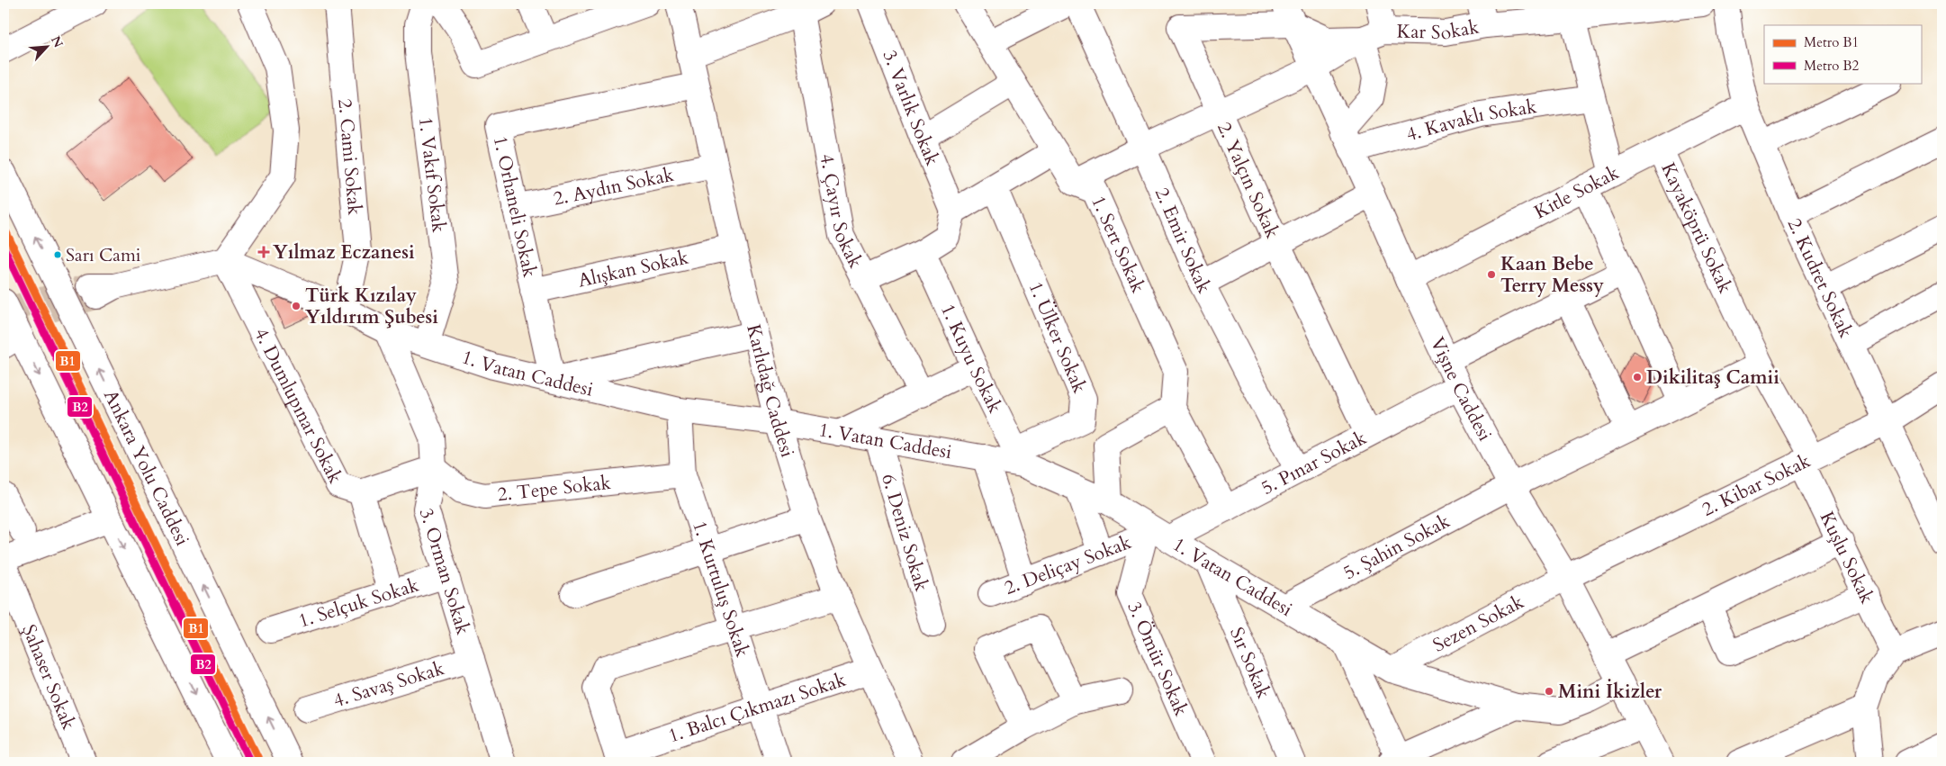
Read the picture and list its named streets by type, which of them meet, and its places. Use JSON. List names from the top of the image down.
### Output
{
  "streets": {
    "main road": [
      "Kar Sokak",
      "3. Varlık Sokak",
      "4. Kavaklı Sokak",
      "2. Cami Sokak",
      "1. Vakıf Sokak",
      "2. Yalçın Sokak",
      "2. Aydın Sokak",
      "Kitle Sokak",
      "1. Orhaneli Sokak",
      "4. Çayır Sokak",
      "Kayaköprü Sokak",
      "2. Emir Sokak",
      "1. Sert Sokak",
      "Alışkan Sokak",
      "2. Kudret Sokak",
      "1. Ülker Sokak",
      "1. Kuyu Sokak",
      "1. Vatan Caddesi",
      "Vişne Caddesi",
      "Karlıdağ Caddesi",
      "4. Dumlupınar Sokak",
      "5. Pınar Sokak",
      "Ankara Yolu Caddesi",
      "2. Kibar Sokak",
      "2. Tepe Sokak",
      "6. Deniz Sokak",
      "5. Şahin Sokak",
      "Kuşlu Sokak",
      "2. Deliçay Sokak",
      "3. Orman Sokak",
      "1. Kurtuluş Sokak",
      "1. Selçuk Sokak",
      "Sezen Sokak",
      "3. Ömür Sokak",
      "Sır Sokak",
      "Şahaser Sokak",
      "4. Savaş Sokak",
      "1. Balcı Çıkmazı Sokak"
    ]
  },
  "crossings": [
    ["Kar Sokak", "2. Yalçın Sokak"],
    ["Kar Sokak", "Vişne Caddesi"],
    ["4. Kavaklı Sokak", "Vişne Caddesi"],
    ["2. Cami Sokak", "1. Vatan Caddesi"],
    ["1. Vakıf Sokak", "1. Vatan Caddesi"],
    ["2. Yalçın Sokak", "Vişne Caddesi"],
    ["2. Yalçın Sokak", "5. Pınar Sokak"],
    ["2. Aydın Sokak", "1. Orhaneli Sokak"],
    ["2. Aydın Sokak", "Karlıdağ Caddesi"],
    ["Kitle Sokak", "Kayaköprü Sokak"],
    ["Kitle Sokak", "2. Kudret Sokak"],
    ["Kitle Sokak", "Vişne Caddesi"],
    ["1. Orhaneli Sokak", "Alışkan Sokak"],
    ["1. Orhaneli Sokak", "1. Vatan Caddesi"],
    ["1. Orhaneli Sokak", "Karlıdağ Caddesi"],
    ["Kayaköprü Sokak", "5. Şahin Sokak"],
    ["Kayaköprü Sokak", "Kuşlu Sokak"],
    ["2. Emir Sokak", "5. Pınar Sokak"],
    ["Alışkan Sokak", "Karlıdağ Caddesi"],
    ["2. Kudret Sokak", "2. Kibar Sokak"],
    ["1. Ülker Sokak", "1. Kuyu Sokak"],
    ["1. Ülker Sokak", "1. Vatan Caddesi"],
    ["1. Kuyu Sokak", "1. Vatan Caddesi"],
    ["1. Vatan Caddesi", "Vişne Caddesi"],
    ["1. Vatan Caddesi", "Karlıdağ Caddesi"],
    ["1. Vatan Caddesi", "4. Dumlupınar Sokak"],
    ["1. Vatan Caddesi", "5. Pınar Sokak"],
    ["1. Vatan Caddesi", "6. Deniz Sokak"],
    ["1. Vatan Caddesi", "5. Şahin Sokak"],
    ["1. Vatan Caddesi", "2. Deliçay Sokak"],
    ["1. Vatan Caddesi", "3. Orman Sokak"],
    ["1. Vatan Caddesi", "1. Kurtuluş Sokak"],
    ["1. Vatan Caddesi", "Sezen Sokak"],
    ["1. Vatan Caddesi", "3. Ömür Sokak"],
    ["1. Vatan Caddesi", "Sır Sokak"],
    ["Vişne Caddesi", "5. Pınar Sokak"],
    ["Vişne Caddesi", "2. Kibar Sokak"],
    ["Vişne Caddesi", "5. Şahin Sokak"],
    ["Vişne Caddesi", "Sezen Sokak"],
    ["Karlıdağ Caddesi", "1. Balcı Çıkmazı Sokak"],
    ["4. Dumlupınar Sokak", "1. Selçuk Sokak"],
    ["5. Pınar Sokak", "2. Deliçay Sokak"],
    ["5. Pınar Sokak", "3. Ömür Sokak"],
    ["2. Kibar Sokak", "Kuşlu Sokak"],
    ["2. Kibar Sokak", "Sezen Sokak"],
    ["2. Tepe Sokak", "3. Orman Sokak"],
    ["2. Tepe Sokak", "1. Kurtuluş Sokak"],
    ["5. Şahin Sokak", "Kuşlu Sokak"],
    ["2. Deliçay Sokak", "3. Ömür Sokak"],
    ["3. Orman Sokak", "1. Selçuk Sokak"],
    ["3. Orman Sokak", "4. Savaş Sokak"],
    ["1. Kurtuluş Sokak", "1. Balcı Çıkmazı Sokak"]
  ],
  "places": {
    "health": ["Yılmaz Eczanesi"],
    "other": [
      "Sarı Cami",
      "Kaan Bebe Terry Messy",
      "Türk Kızılay Yıldırım Şubesi",
      "Dikilitaş Camii",
      "Mini İkizler"
    ]
  },
  "lines": ["metro line B1", "metro line B2"],
  "legend": ["Metro B1", "Metro B2"],
  "north": "top right"
}
